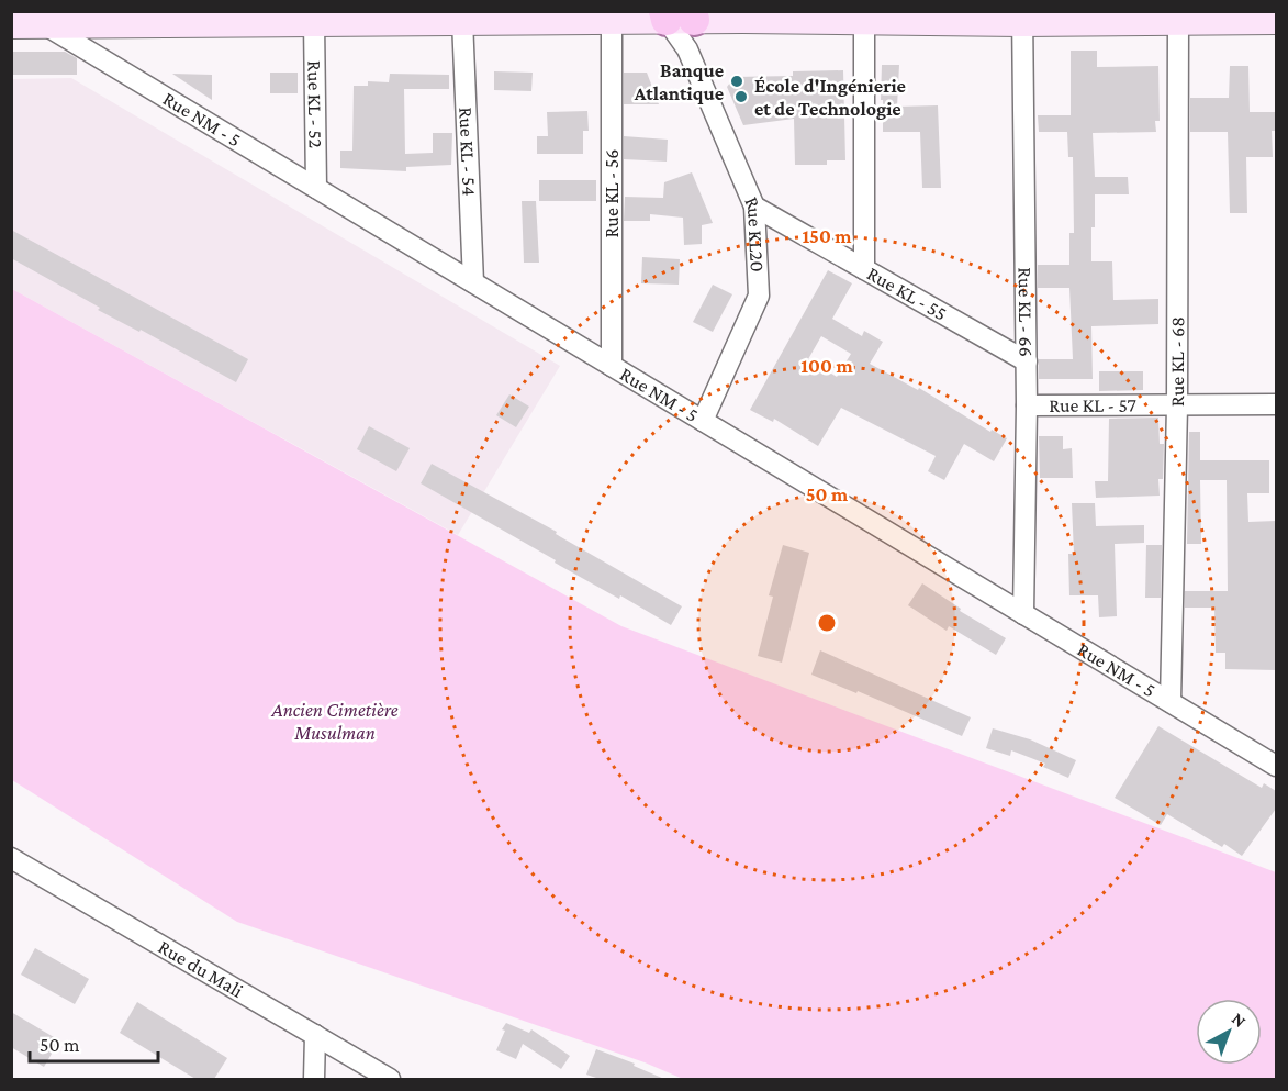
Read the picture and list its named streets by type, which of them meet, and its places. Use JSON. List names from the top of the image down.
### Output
{
  "streets": {
    "street": [
      "Rue KL - 52",
      "Rue NM - 5",
      "Rue KL - 54",
      "Rue KL - 56",
      "Rue KL20",
      "Rue KL - 55",
      "Rue KL - 66",
      "Rue KL - 68",
      "Rue KL - 57",
      "Rue du Mali"
    ]
  },
  "crossings": [
    ["Rue KL - 52", "Rue NM - 5"],
    ["Rue NM - 5", "Rue KL - 54"],
    ["Rue NM - 5", "Rue KL - 56"],
    ["Rue NM - 5", "Rue KL20"],
    ["Rue NM - 5", "Rue KL - 66"],
    ["Rue NM - 5", "Rue KL - 68"],
    ["Rue KL20", "Rue KL - 55"],
    ["Rue KL - 55", "Rue KL - 66"],
    ["Rue KL - 66", "Rue KL - 57"],
    ["Rue KL - 68", "Rue KL - 57"]
  ],
  "parks": ["Ancien Cimetière Musulman"],
  "places": ["Banque Atlantique", "École d'Ingénierie et de Technologie"],
  "scale_bar": "50 m",
  "north": "top right",
  "rings": ["150 m", "100 m", "50 m"]
}
